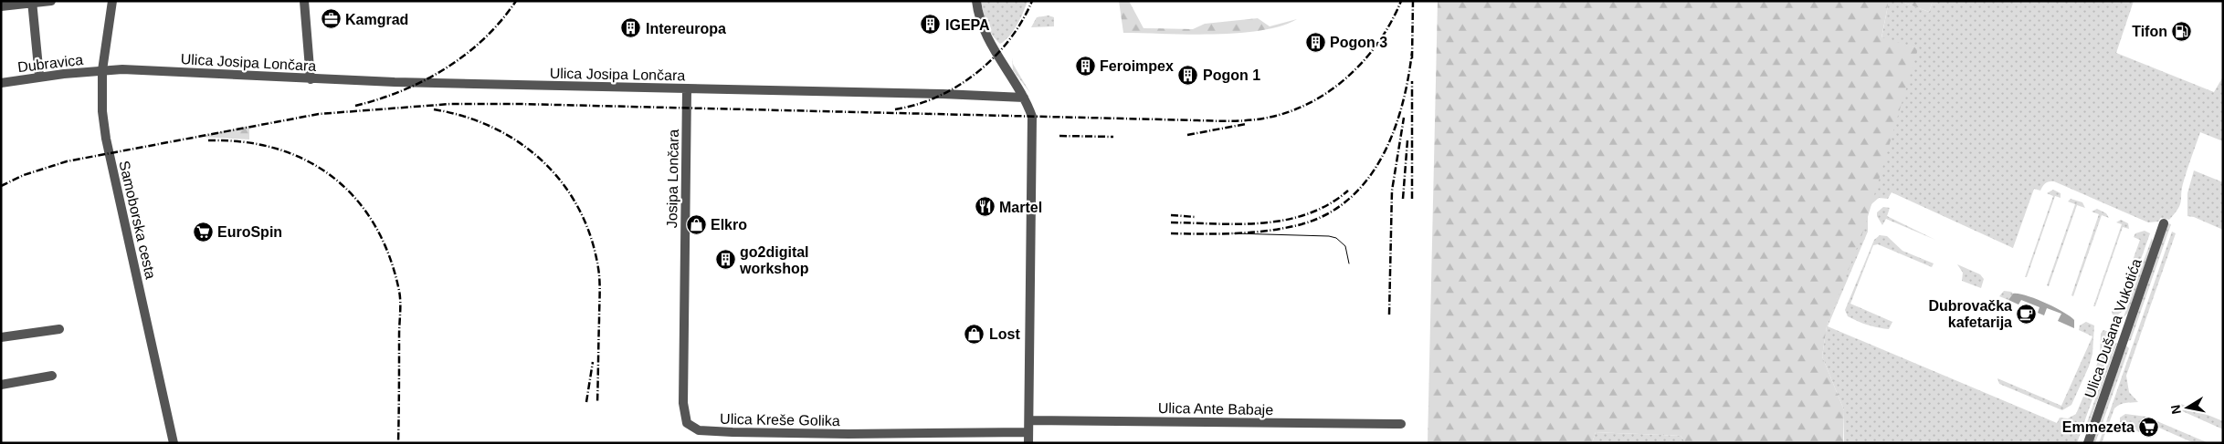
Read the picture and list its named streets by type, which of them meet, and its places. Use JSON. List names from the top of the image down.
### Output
{
  "streets": {
    "street": [
      "Ulica Josipa Lončara",
      "Dubravica",
      "Josipa Lončara",
      "Samoborska cesta",
      "Ulica Dušana Vukotića",
      "Ulica Ante Babaje",
      "Ulica Kreše Golika"
    ]
  },
  "crossings": [
    ["Ulica Josipa Lončara", "Dubravica"],
    ["Ulica Josipa Lončara", "Josipa Lončara"],
    ["Ulica Josipa Lončara", "Samoborska cesta"],
    ["Dubravica", "Samoborska cesta"],
    ["Josipa Lončara", "Ulica Kreše Golika"]
  ],
  "places": {
    "office": ["Kamgrad"],
    "building": [
      "IGEPA",
      "Intereuropa",
      "Pogon 3",
      "Feroimpex",
      "Pogon 1",
      "go2digital workshop"
    ],
    "fuel station": ["Tifon"],
    "restaurant": ["Martel"],
    "shop": ["Elkro", "Lost"],
    "supermarket": ["EuroSpin", "Emmezeta"],
    "cafe": ["Dubrovačka kafetarija"]
  },
  "north": "left"
}
